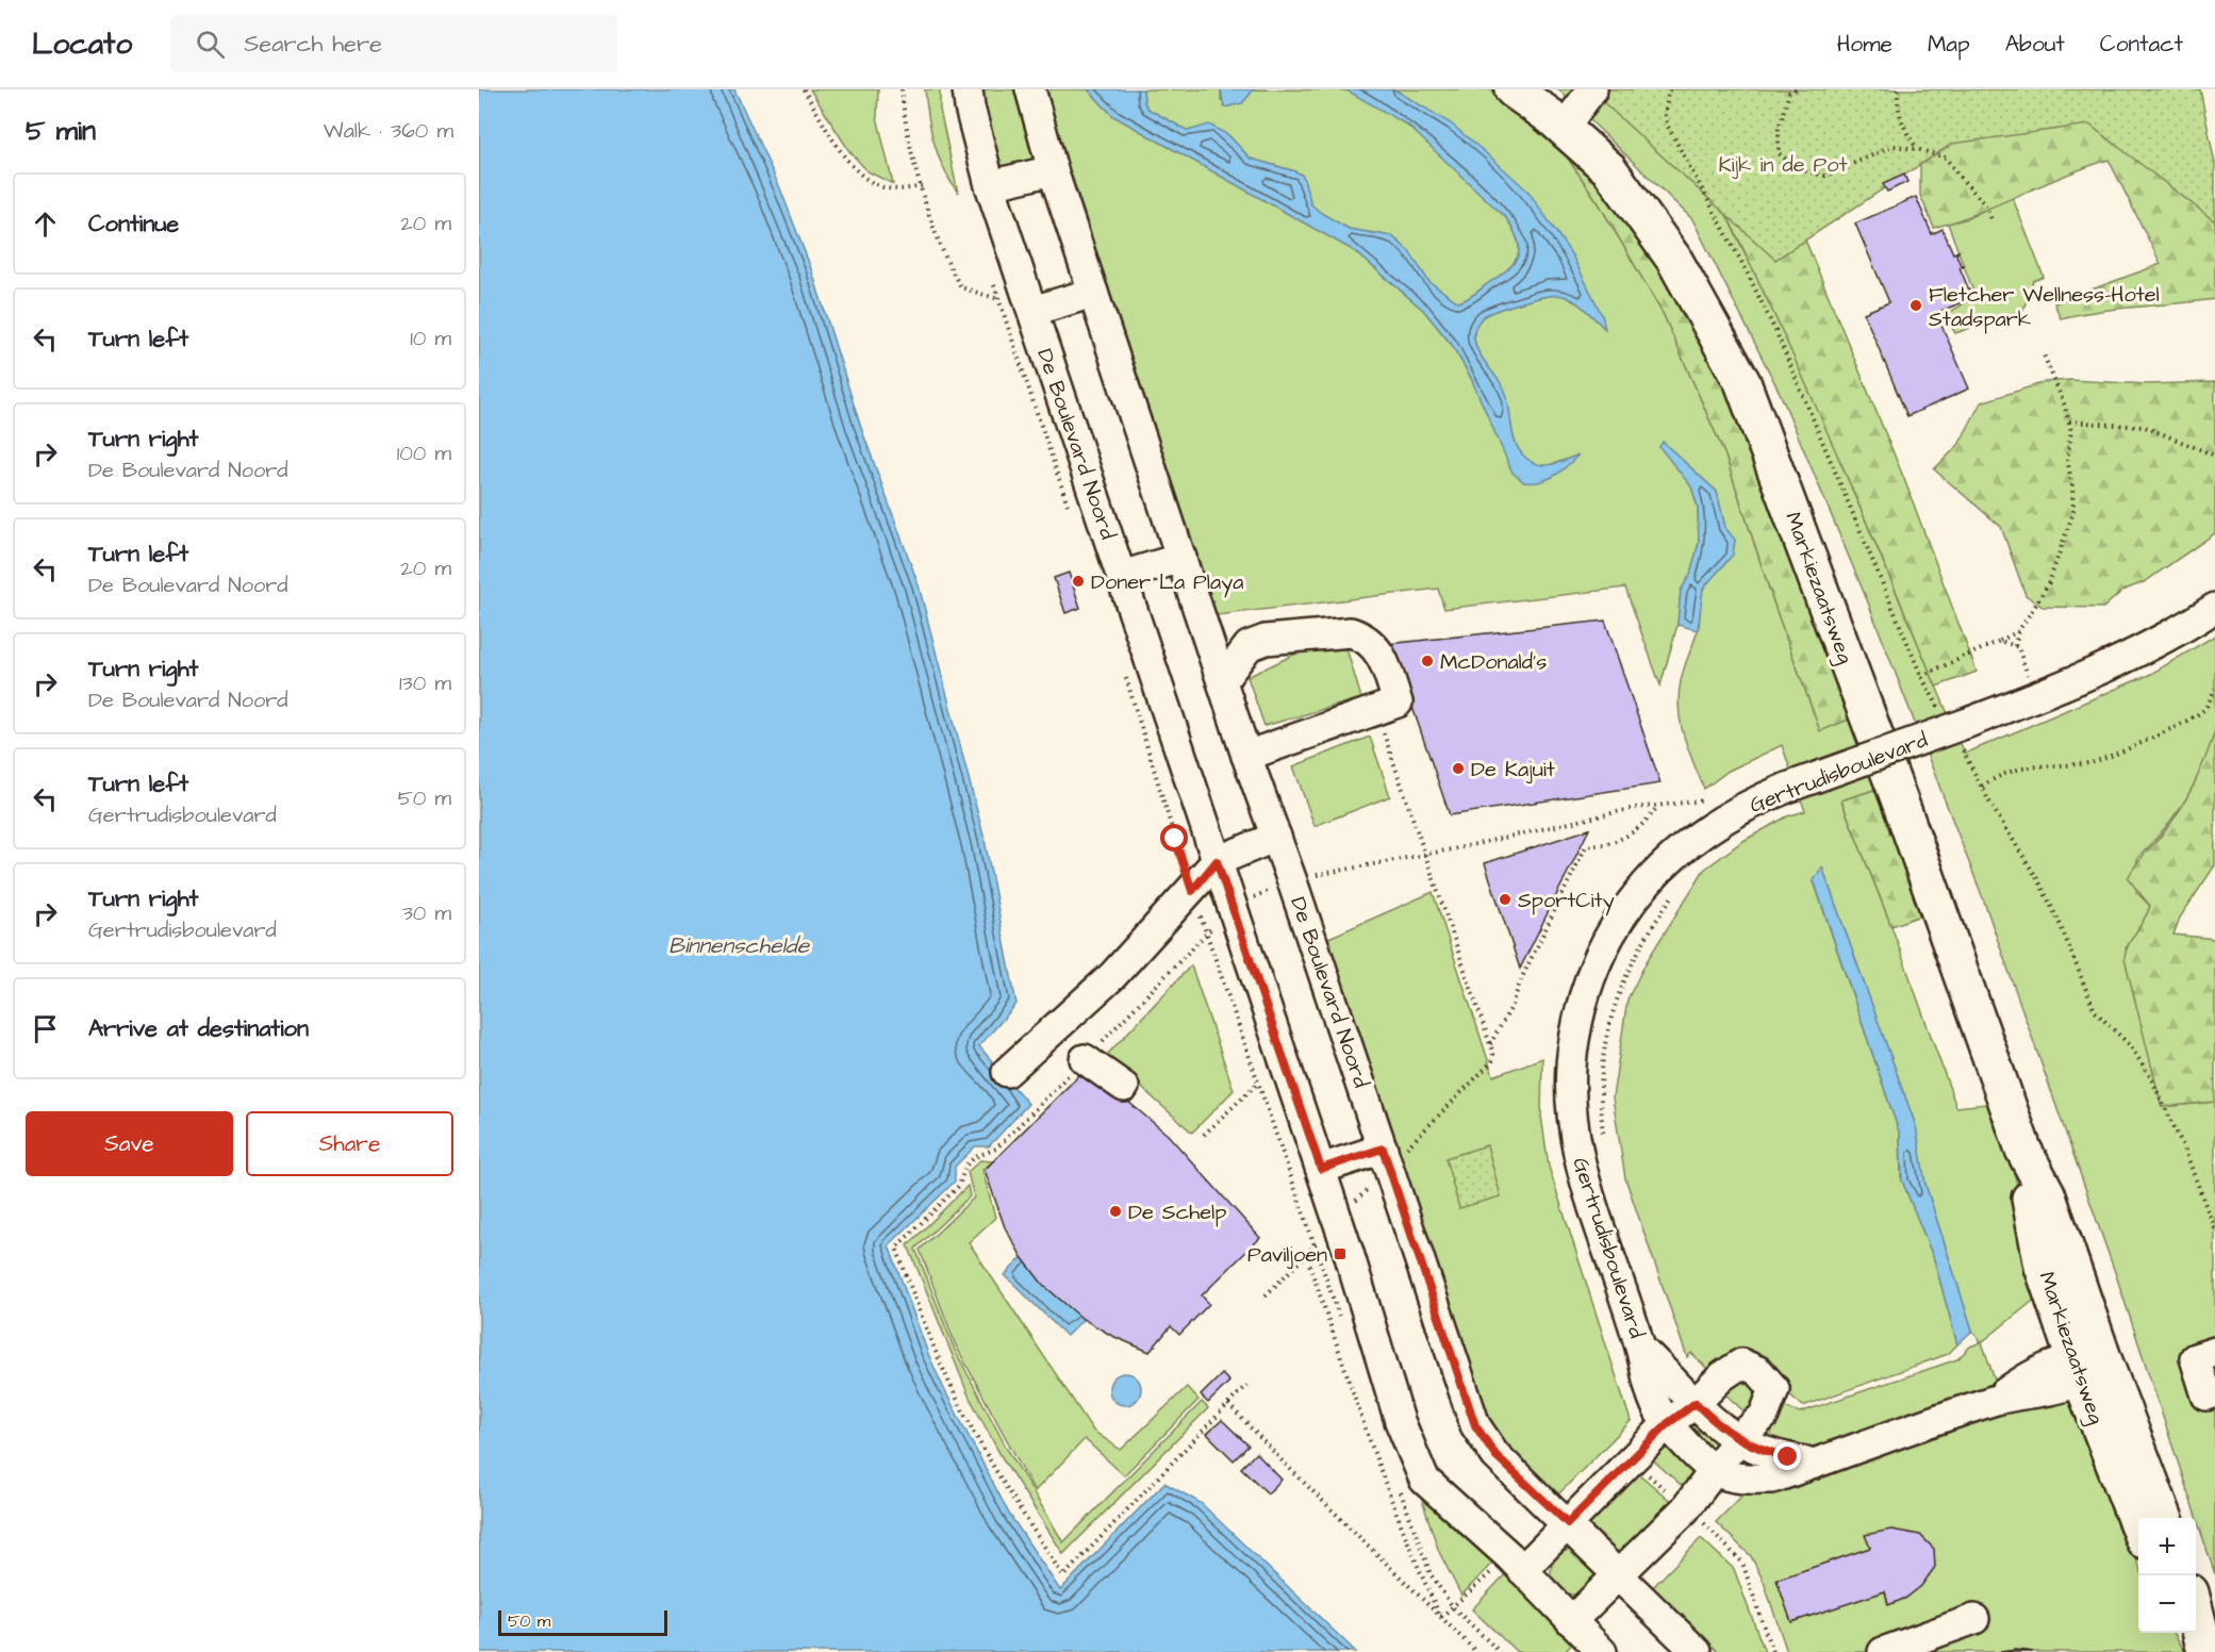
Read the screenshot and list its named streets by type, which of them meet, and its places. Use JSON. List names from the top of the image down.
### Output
{
  "streets": {
    "main road": ["Markiezaatsweg"],
    "street": ["De Boulevard Noord", "Gertrudisboulevard"]
  },
  "water": ["Binnenschelde"],
  "parks": ["Kijk in de Pot"],
  "places": {
    "other": [
      "Fletcher Wellness-Hotel Stadspark",
      "Doner La Playa",
      "McDonald's",
      "De Kajuit",
      "SportCity",
      "De Schelp"
    ],
    "transit": ["Paviljoen"]
  },
  "scale_bar": "50 m",
  "page": {
    "header": "Locato",
    "search": "Search here",
    "nav": [
      "Home",
      "Map",
      "About",
      "Contact"
    ],
    "heading": ["5 min", "Walk · 360 m"],
    "list": [
      ["Continue", "20 m"],
      ["Turn left", "10 m"],
      ["Turn right", "De Boulevard Noord", "100 m"],
      ["Turn left", "De Boulevard Noord", "20 m"],
      ["Turn right", "De Boulevard Noord", "130 m"],
      ["Turn left", "Gertrudisboulevard", "50 m"],
      ["Turn right", "Gertrudisboulevard", "30 m"],
      "Arrive at destination"
    ],
    "buttons": ["Save", "Share"],
    "map_buttons": ["+", "−"],
    "scale": "50 m"
  }
}
